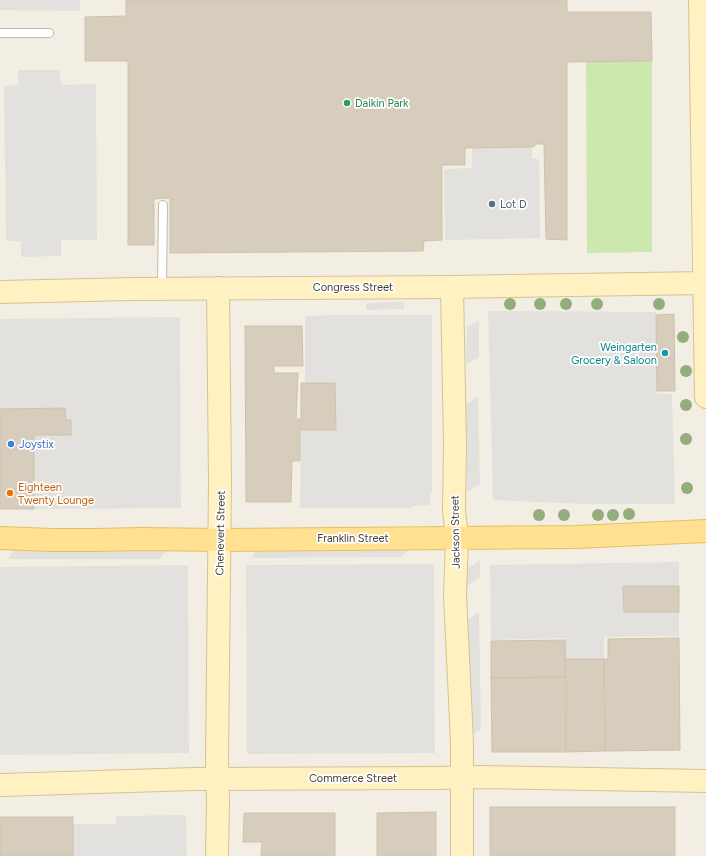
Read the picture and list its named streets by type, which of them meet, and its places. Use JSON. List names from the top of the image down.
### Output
{
  "streets": {
    "main road": ["Franklin Street"],
    "street": [
      "Congress Street",
      "Jackson Street",
      "Chenevert Street",
      "Commerce Street"
    ]
  },
  "crossings": [
    ["Congress Street", "Jackson Street"],
    ["Congress Street", "Chenevert Street"],
    ["Jackson Street", "Franklin Street"],
    ["Jackson Street", "Commerce Street"],
    ["Chenevert Street", "Franklin Street"],
    ["Chenevert Street", "Commerce Street"]
  ],
  "places": [
    "Daikin Park",
    "Lot D",
    "Weingarten Grocery & Saloon",
    "Joystix",
    "Eighteen Twenty Lounge"
  ]
}
